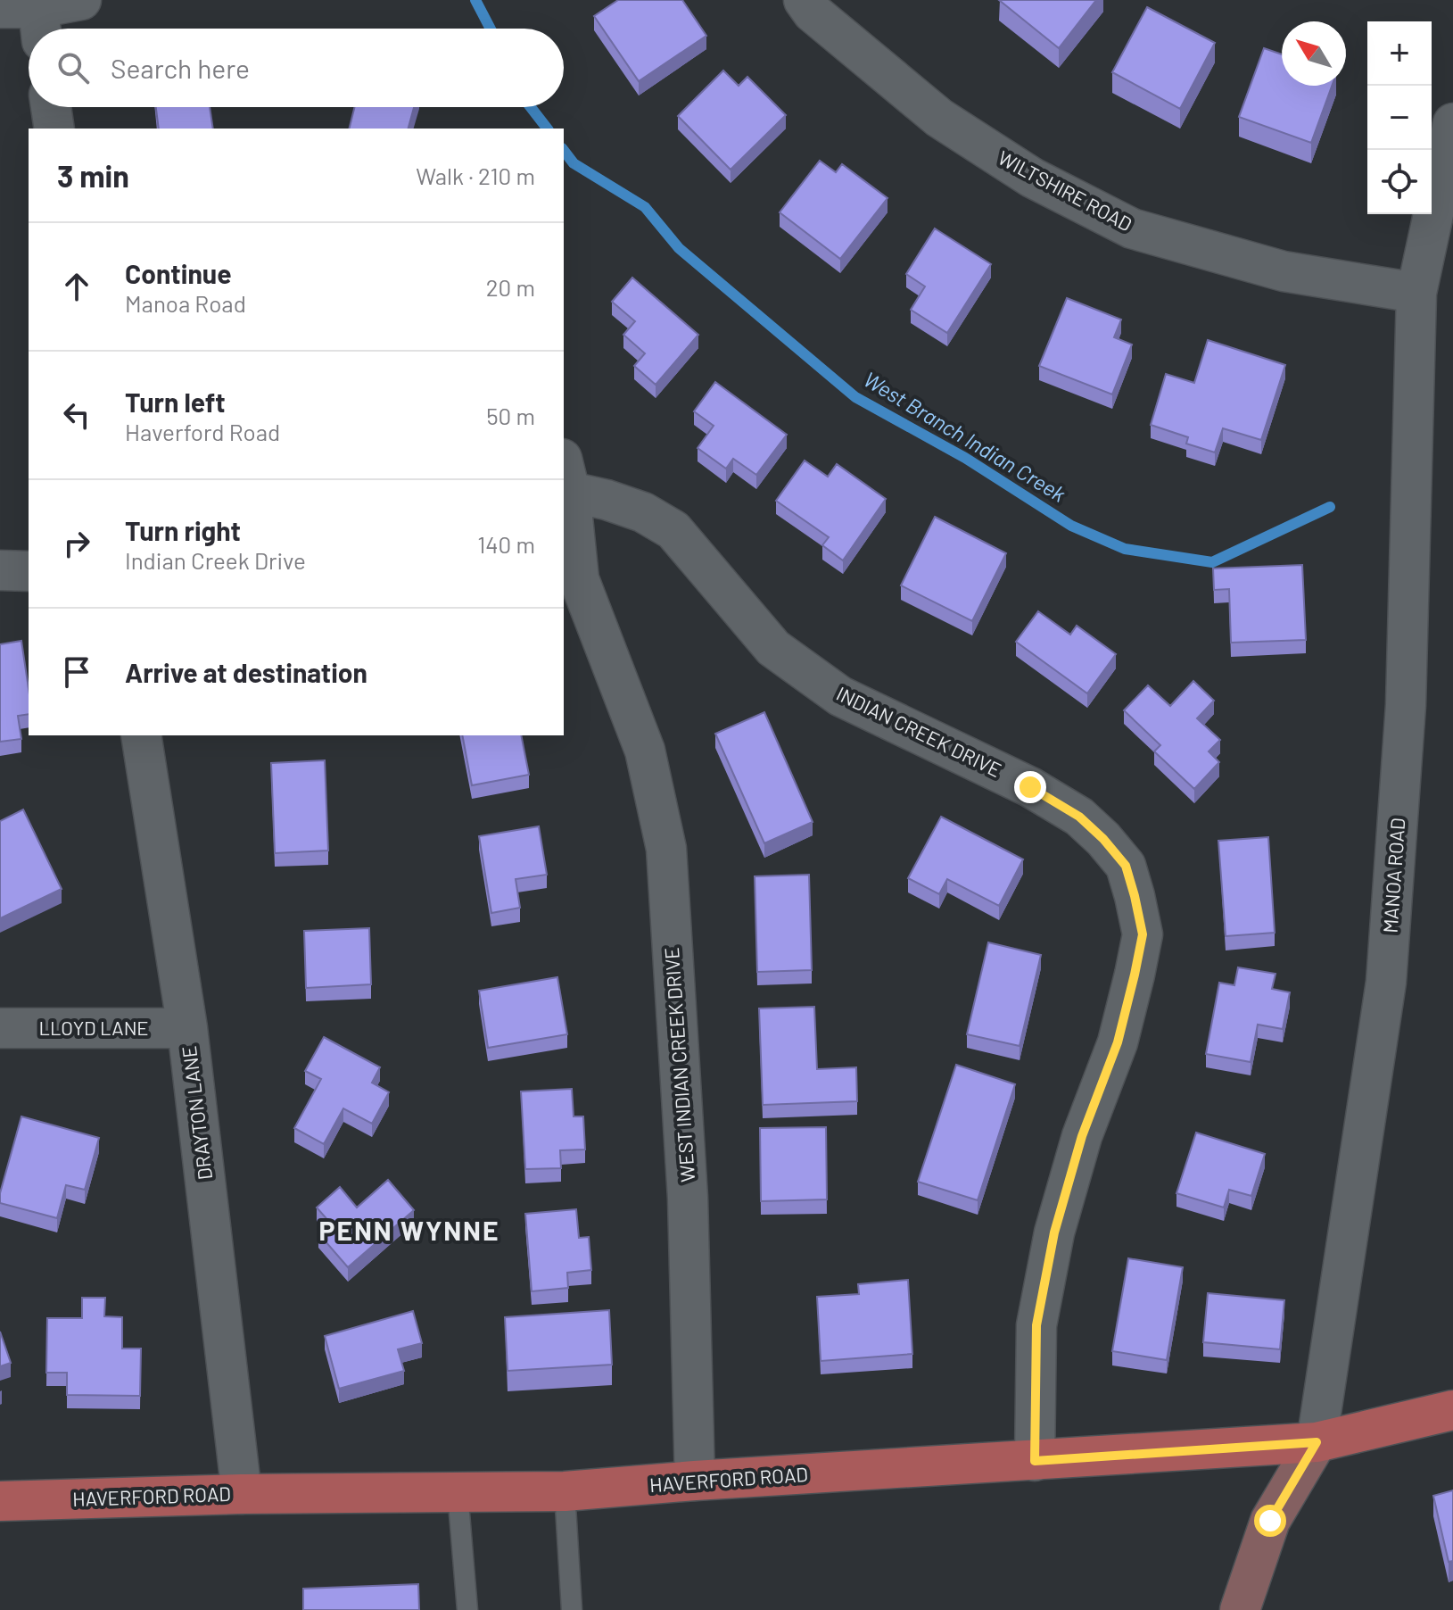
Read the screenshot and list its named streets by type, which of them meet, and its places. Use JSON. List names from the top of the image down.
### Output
{
  "streets": {
    "main road": ["MANOA ROAD", "HAVERFORD ROAD"],
    "street": [
      "WILTSHIRE ROAD",
      "INDIAN CREEK DRIVE",
      "LLOYD LANE",
      "WEST INDIAN CREEK DRIVE",
      "DRAYTON LANE"
    ]
  },
  "crossings": [
    ["WILTSHIRE ROAD", "MANOA ROAD"],
    ["INDIAN CREEK DRIVE", "WEST INDIAN CREEK DRIVE"],
    ["INDIAN CREEK DRIVE", "HAVERFORD ROAD"],
    ["MANOA ROAD", "HAVERFORD ROAD"],
    ["LLOYD LANE", "DRAYTON LANE"],
    ["WEST INDIAN CREEK DRIVE", "HAVERFORD ROAD"],
    ["DRAYTON LANE", "HAVERFORD ROAD"]
  ],
  "districts": ["PENN WYNNE"],
  "water": ["West Branch Indian Creek"],
  "north": "top left",
  "page": {
    "map_buttons": ["+", "−"],
    "search": "Search here",
    "heading": ["3 min", "Walk · 210 m"],
    "list": [
      ["Continue", "Manoa Road", "20 m"],
      ["Turn left", "Haverford Road", "50 m"],
      ["Turn right", "Indian Creek Drive", "140 m"],
      "Arrive at destination"
    ]
  }
}
